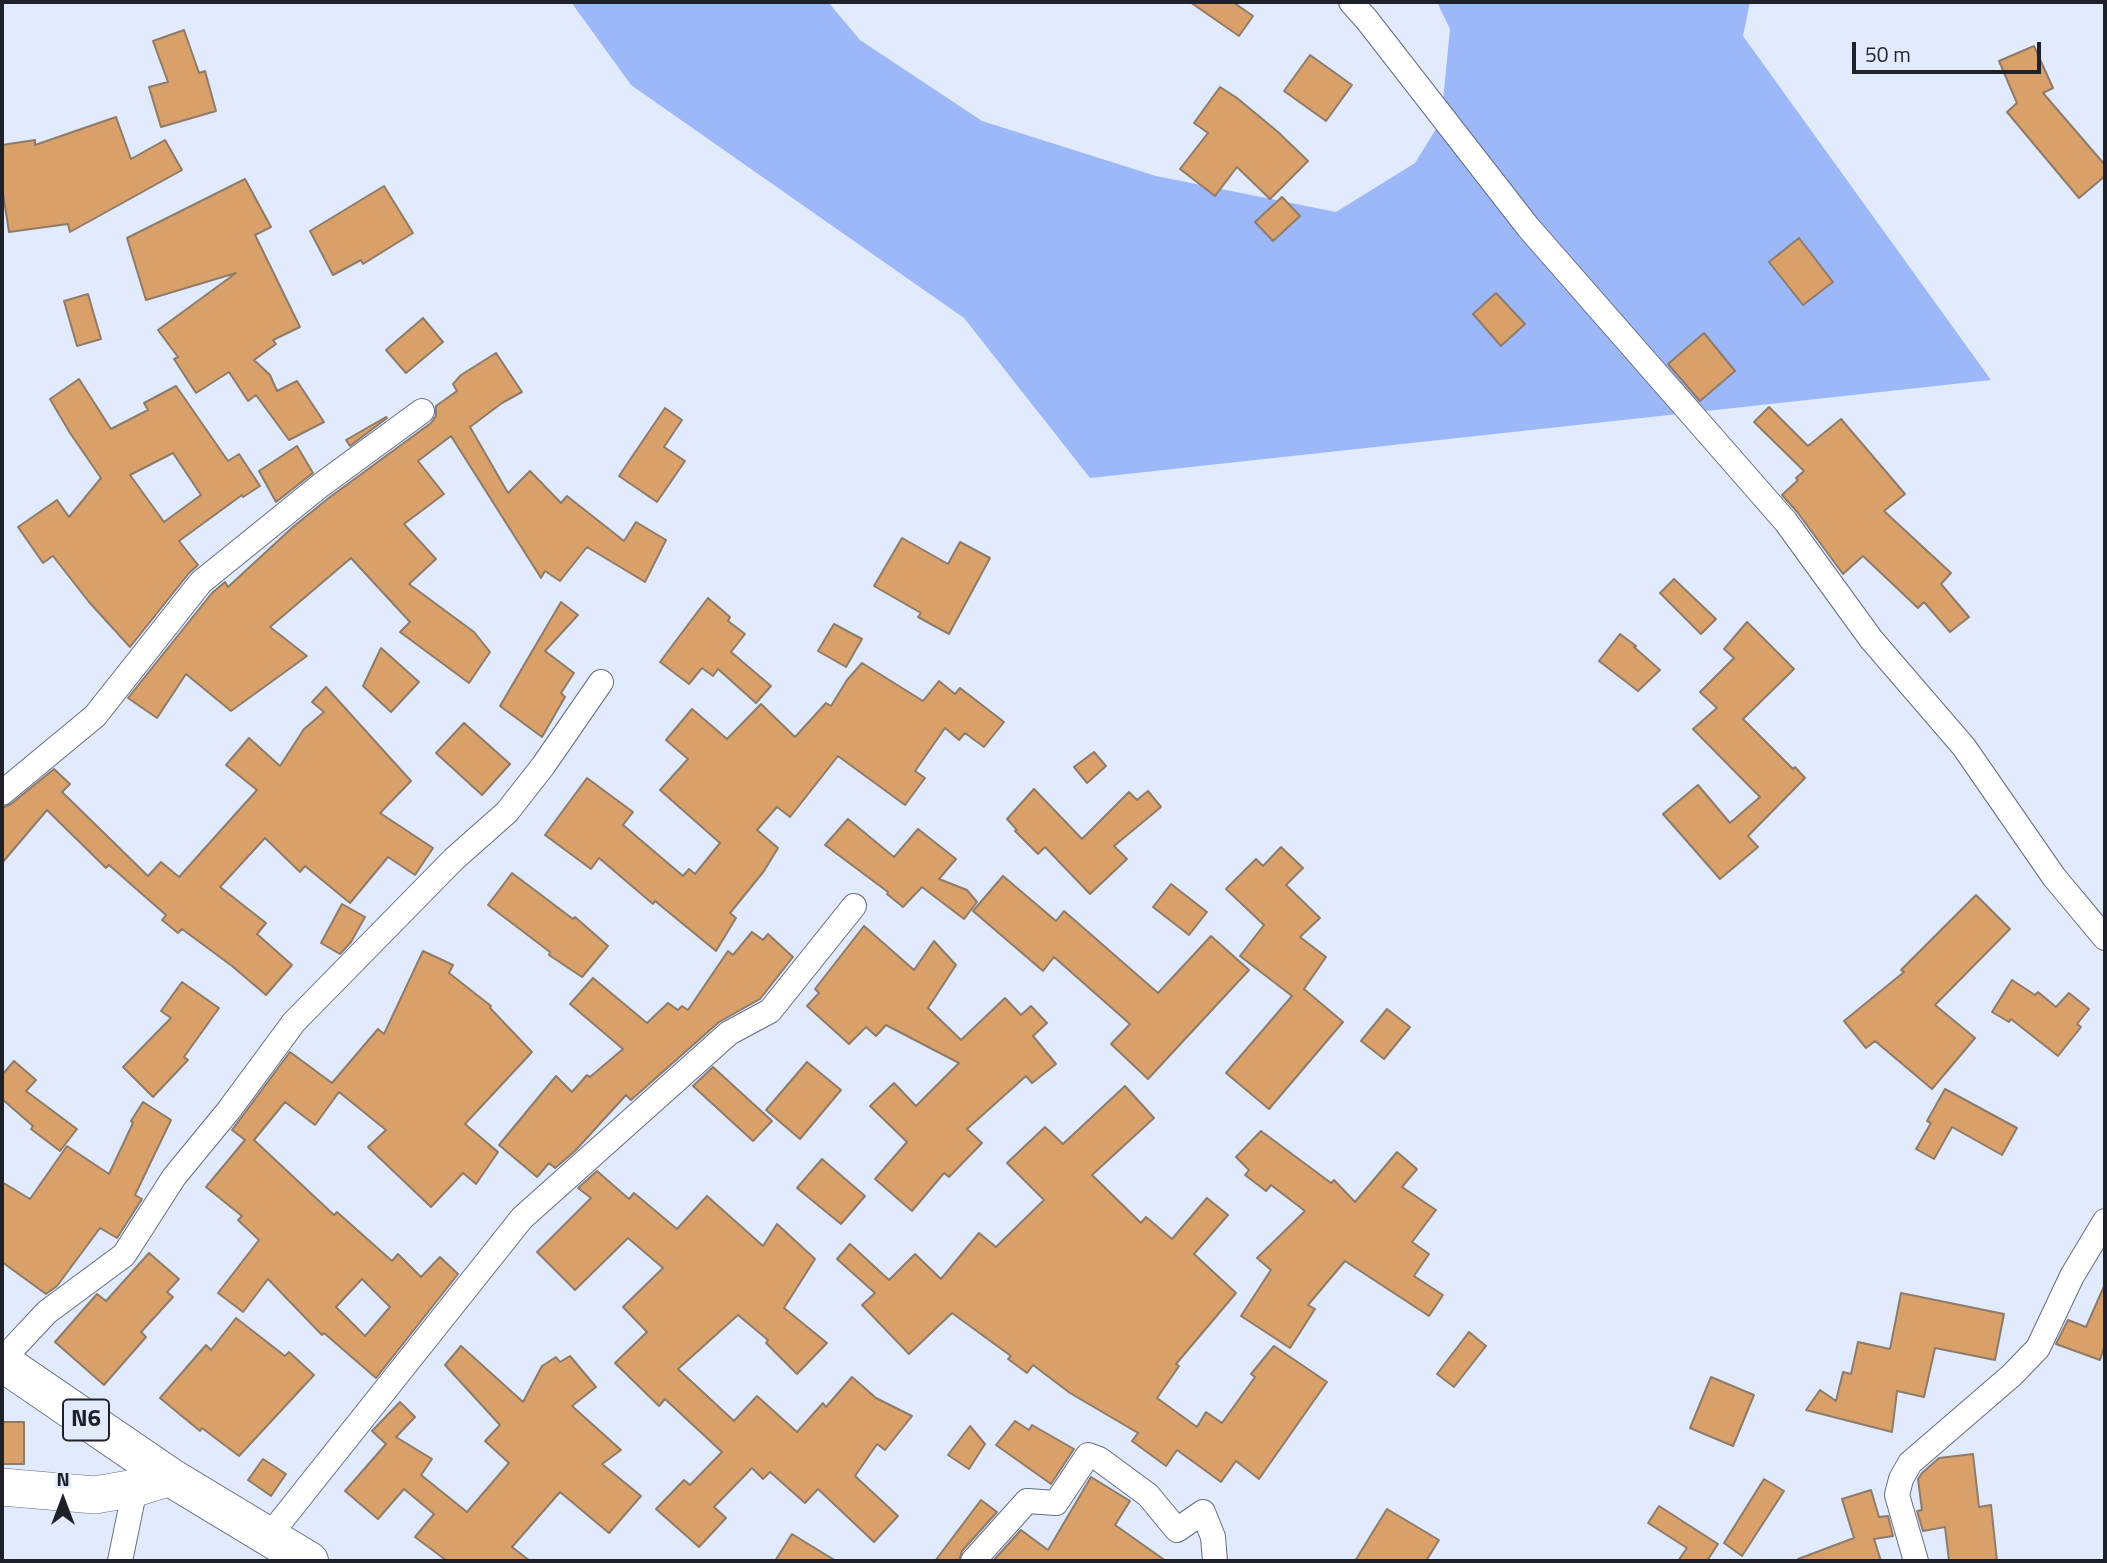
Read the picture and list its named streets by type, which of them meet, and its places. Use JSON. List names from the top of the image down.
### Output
{
  "streets": {
    "highway": ["N6"]
  },
  "scale_bar": "50 m",
  "north": "top"
}
